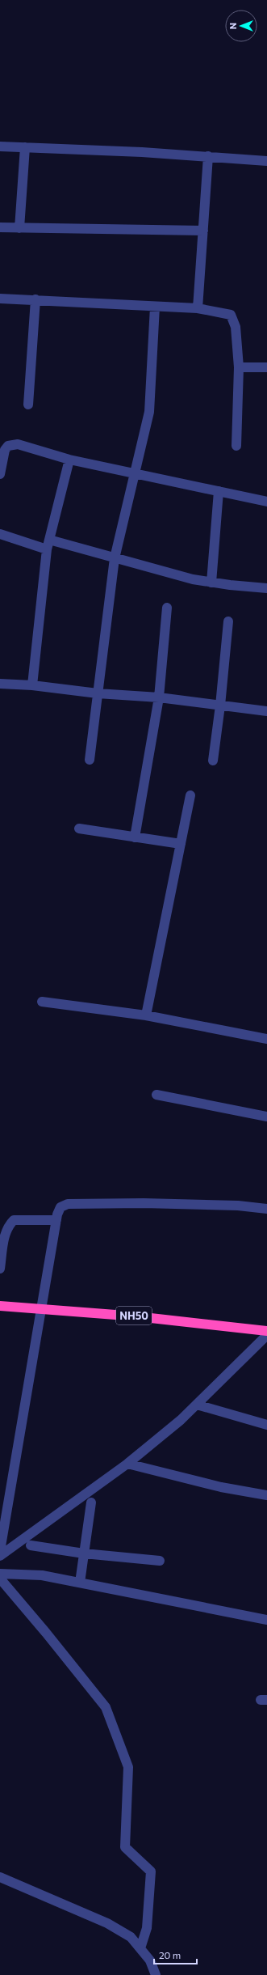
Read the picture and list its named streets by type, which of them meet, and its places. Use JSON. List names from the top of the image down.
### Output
{
  "streets": {
    "highway": ["NH50"]
  },
  "scale_bar": "20 m",
  "north": "left"
}
